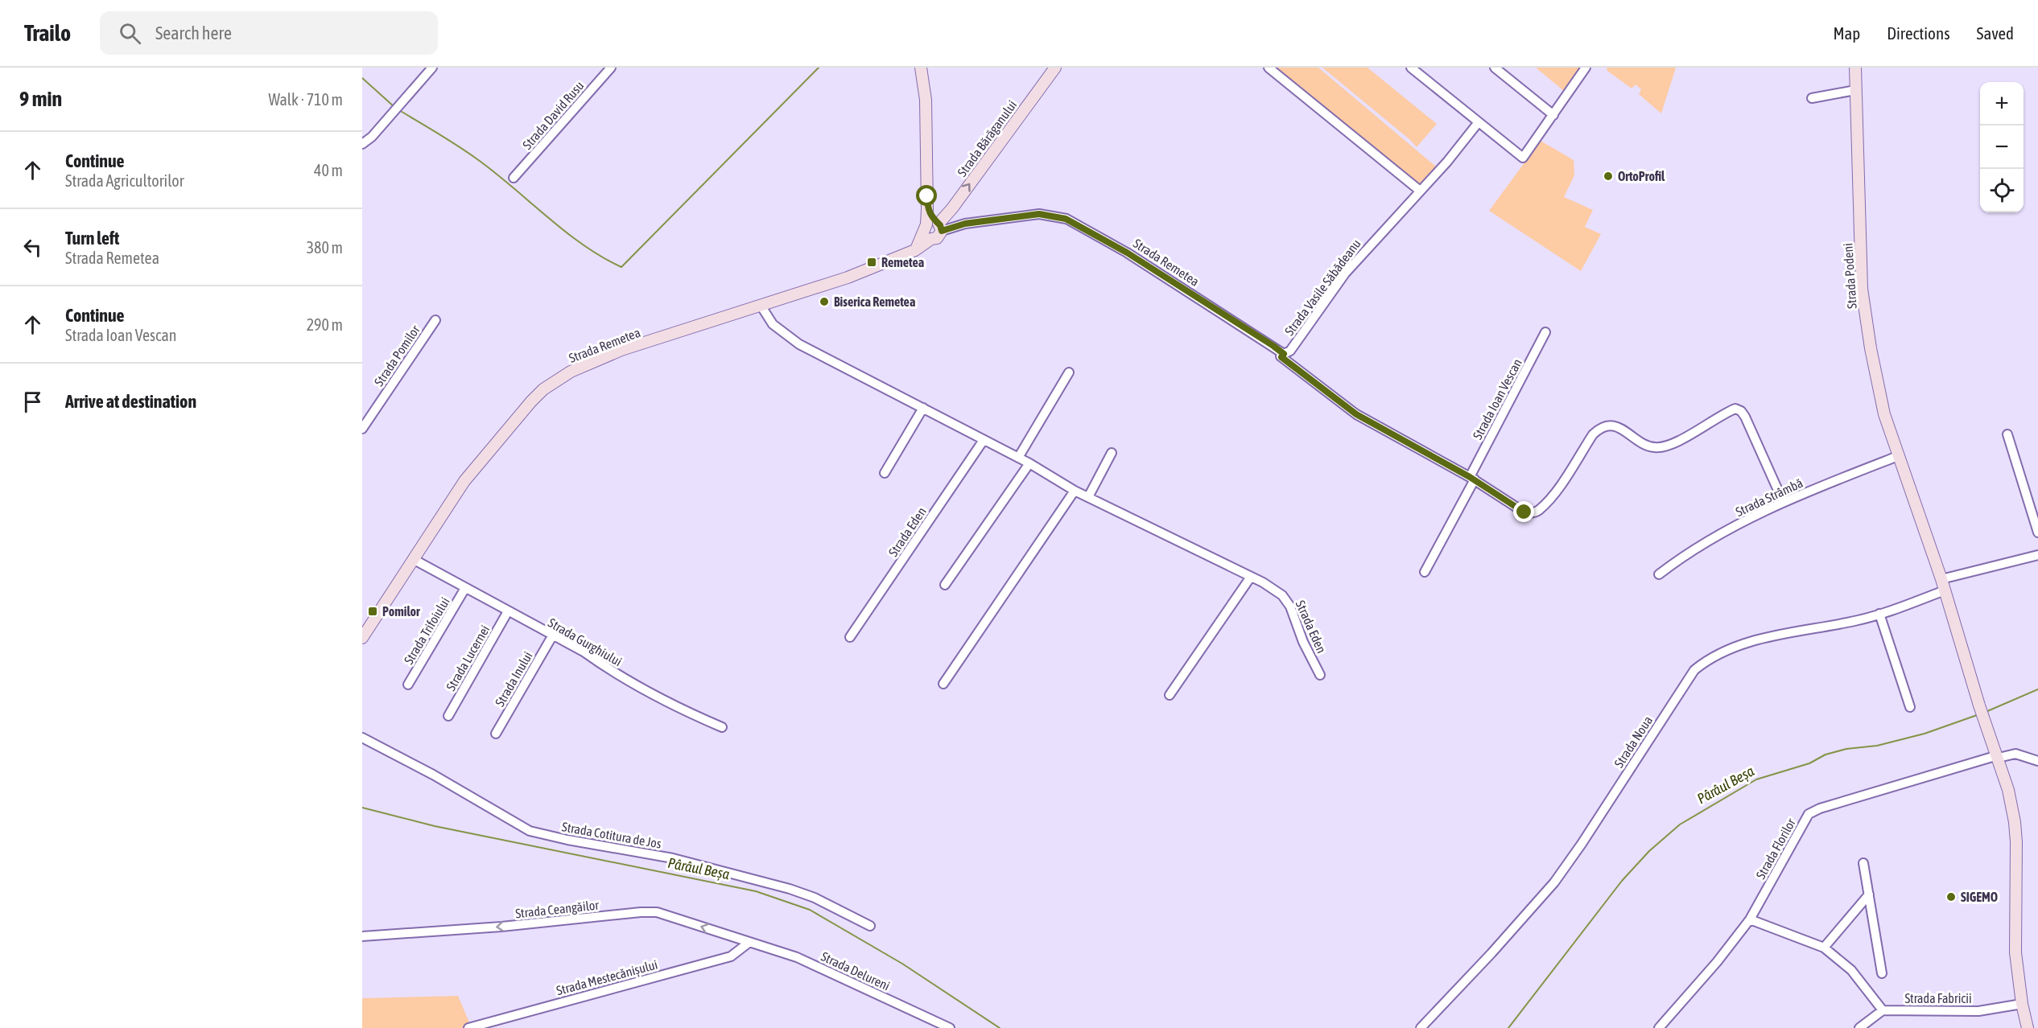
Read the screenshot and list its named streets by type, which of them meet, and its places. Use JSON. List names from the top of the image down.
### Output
{
  "streets": {
    "street": [
      "Strada David Rusu",
      "Strada Bărăganului",
      "Strada Remetea",
      "Strada Podeni",
      "Strada Vasile Săbădeanu",
      "Strada Pomilor",
      "Strada Ioan Vescan",
      "Strada Strâmbă",
      "Strada Eden",
      "Strada Trifoiului",
      "Strada Gurghiului",
      "Strada Lucernei",
      "Strada Inului",
      "Strada Noua",
      "Strada Cotitura de Jos",
      "Strada Florilor",
      "Strada Ceangăilor",
      "Strada Delureni",
      "Strada Mestecănișului",
      "Strada Fabricii"
    ]
  },
  "crossings": [
    ["Strada Bărăganului", "Strada Remetea"],
    ["Strada Remetea", "Strada Vasile Săbădeanu"],
    ["Strada Remetea", "Strada Eden"],
    ["Strada Remetea", "Strada Gurghiului"],
    ["Strada Podeni", "Strada Strâmbă"],
    ["Strada Podeni", "Strada Noua"],
    ["Strada Podeni", "Strada Florilor"],
    ["Strada Podeni", "Strada Fabricii"],
    ["Strada Trifoiului", "Strada Gurghiului"],
    ["Strada Gurghiului", "Strada Lucernei"],
    ["Strada Gurghiului", "Strada Inului"],
    ["Strada Ceangăilor", "Strada Delureni"],
    ["Strada Ceangăilor", "Strada Mestecănișului"],
    ["Strada Delureni", "Strada Mestecănișului"]
  ],
  "one_way": ["Strada Bărăganului", "Strada Ceangăilor"],
  "water": ["Pârâul Beșa"],
  "places": {
    "other": ["OrtoProfil", "Biserica Remetea", "SIGEMO"],
    "transit": ["Remetea", "Pomilor"]
  },
  "page": {
    "header": "Trailo",
    "search": "Search here",
    "nav": ["Map", "Directions", "Saved"],
    "heading": ["9 min", "Walk · 710 m"],
    "map_buttons": ["+", "−"],
    "list": [
      ["Continue", "Strada Agricultorilor", "40 m"],
      ["Turn left", "Strada Remetea", "380 m"],
      ["Continue", "Strada Ioan Vescan", "290 m"],
      "Arrive at destination"
    ]
  }
}
